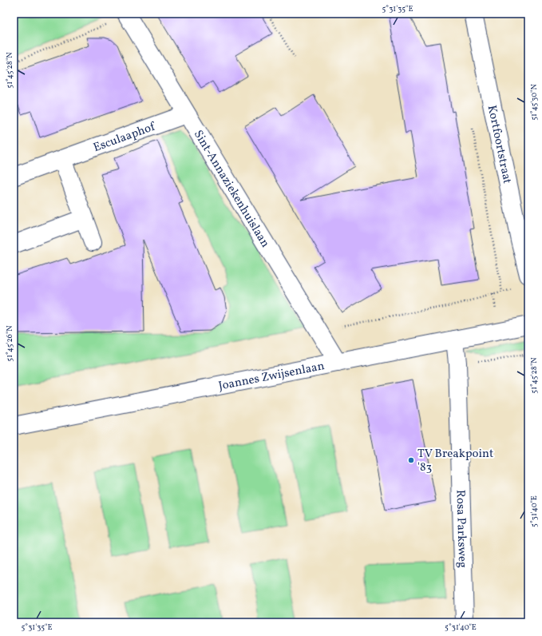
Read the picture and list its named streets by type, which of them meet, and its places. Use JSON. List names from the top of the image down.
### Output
{
  "streets": {
    "street": [
      "Esculaaphof",
      "Kortfoortstraat",
      "Sint-Annaziekenhuislaan",
      "Joannes Zwijsenlaan",
      "Rosa Parksweg"
    ]
  },
  "crossings": [
    ["Esculaaphof", "Sint-Annaziekenhuislaan"],
    ["Sint-Annaziekenhuislaan", "Joannes Zwijsenlaan"],
    ["Joannes Zwijsenlaan", "Rosa Parksweg"]
  ],
  "places": ["TV Breakpoint '83"],
  "coordinates": [
    "5°31'35\"E",
    "51°45'28\"N",
    "51°45'30\"N",
    "51°45'26\"N",
    "5°31'40\"E"
  ]
}
